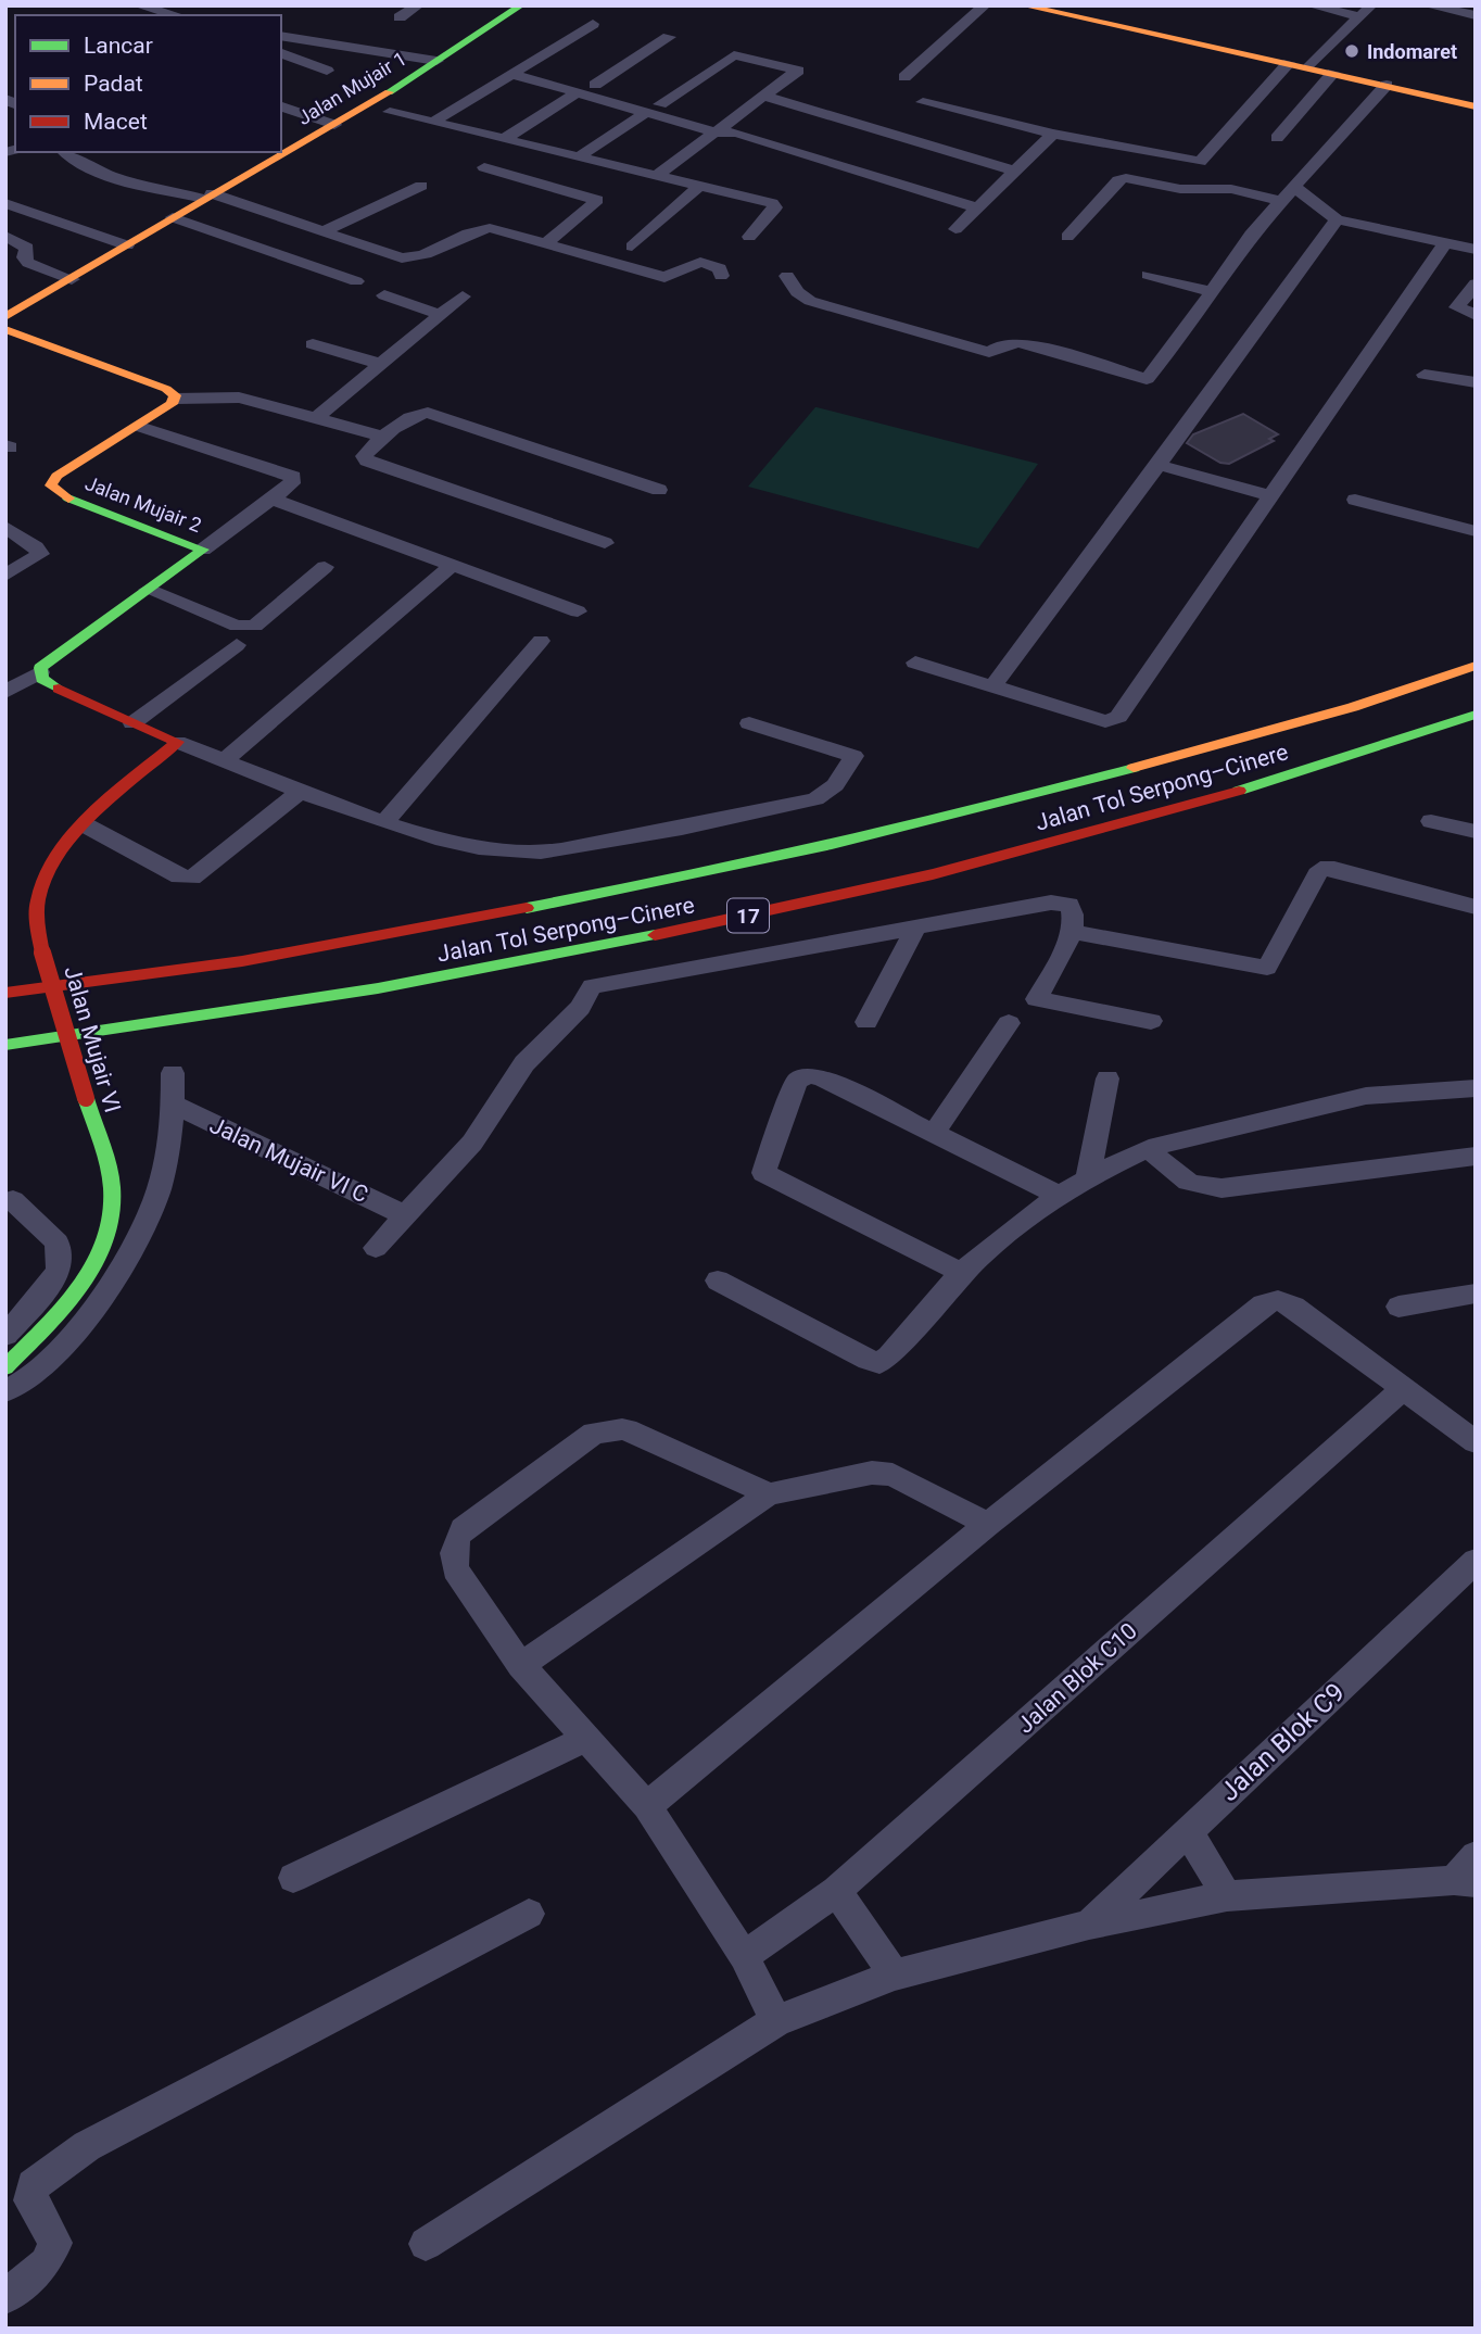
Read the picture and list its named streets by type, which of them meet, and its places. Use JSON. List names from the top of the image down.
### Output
{
  "streets": {
    "main road": [
      "Jalan Mujair 1",
      "Jalan Mujair 2",
      "Jalan Tol Serpong–Cinere",
      "17",
      "Jalan Mujair VI"
    ],
    "street": ["Jalan Mujair VI C", "Jalan Blok C10", "Jalan Blok C9"]
  },
  "places": ["Indomaret"],
  "legend": ["Lancar", "Padat", "Macet"]
}
